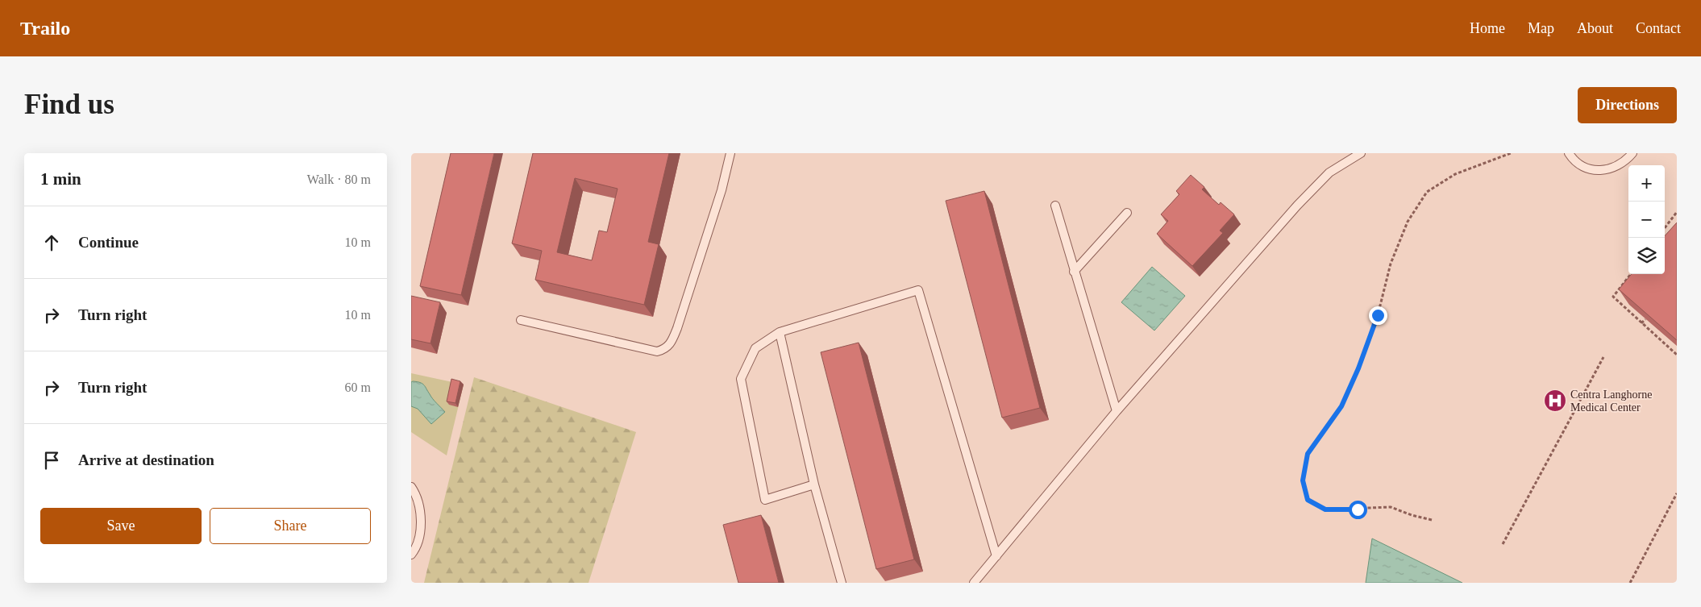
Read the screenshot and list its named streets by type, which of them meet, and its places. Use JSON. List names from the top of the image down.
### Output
{
  "places": {
    "hospital": ["Centra Langhorne Medical Center"]
  },
  "page": {
    "header": "Trailo",
    "nav": [
      "Home",
      "Map",
      "About",
      "Contact"
    ],
    "buttons": [
      "Directions",
      ["Save", "Share"]
    ],
    "title": "Find us",
    "heading": ["1 min", "Walk · 80 m"],
    "map_buttons": ["+", "−"],
    "list": [
      ["Continue", "10 m"],
      ["Turn right", "10 m"],
      ["Turn right", "60 m"],
      "Arrive at destination"
    ]
  }
}
